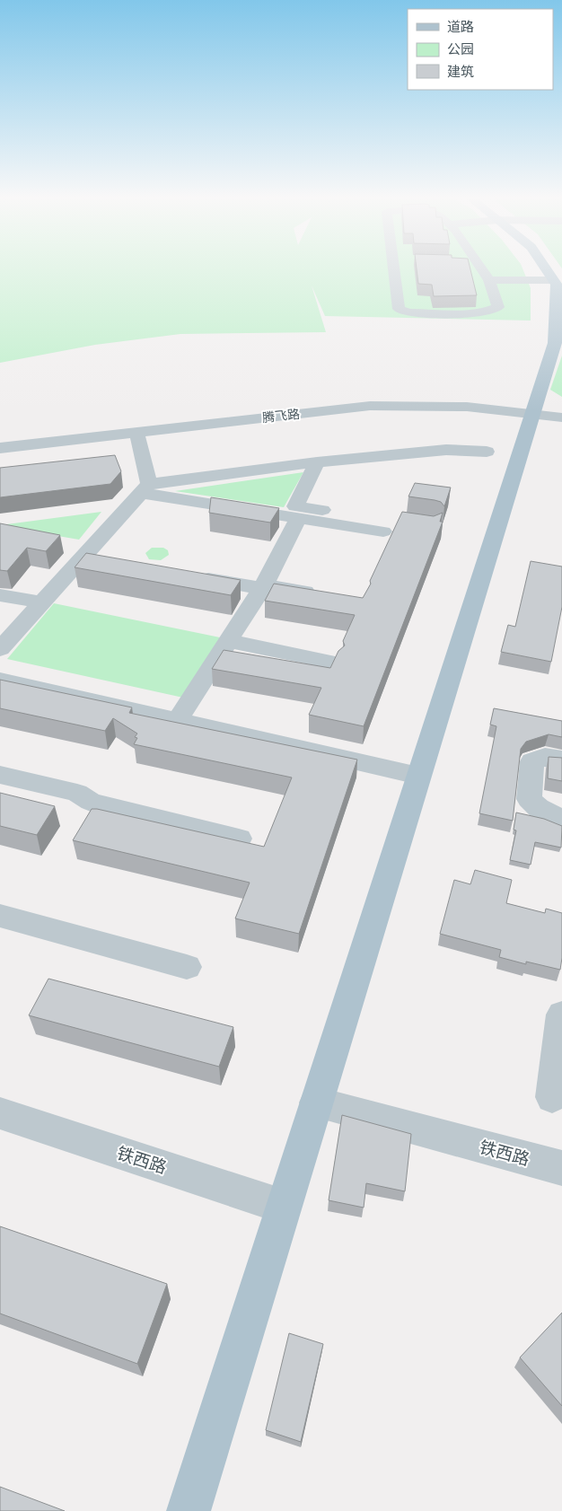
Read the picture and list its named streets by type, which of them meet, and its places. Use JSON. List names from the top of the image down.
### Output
{
  "streets": {
    "street": ["腾飞路", "铁西路"]
  },
  "legend": ["道路", "公园", "建筑"]
}
